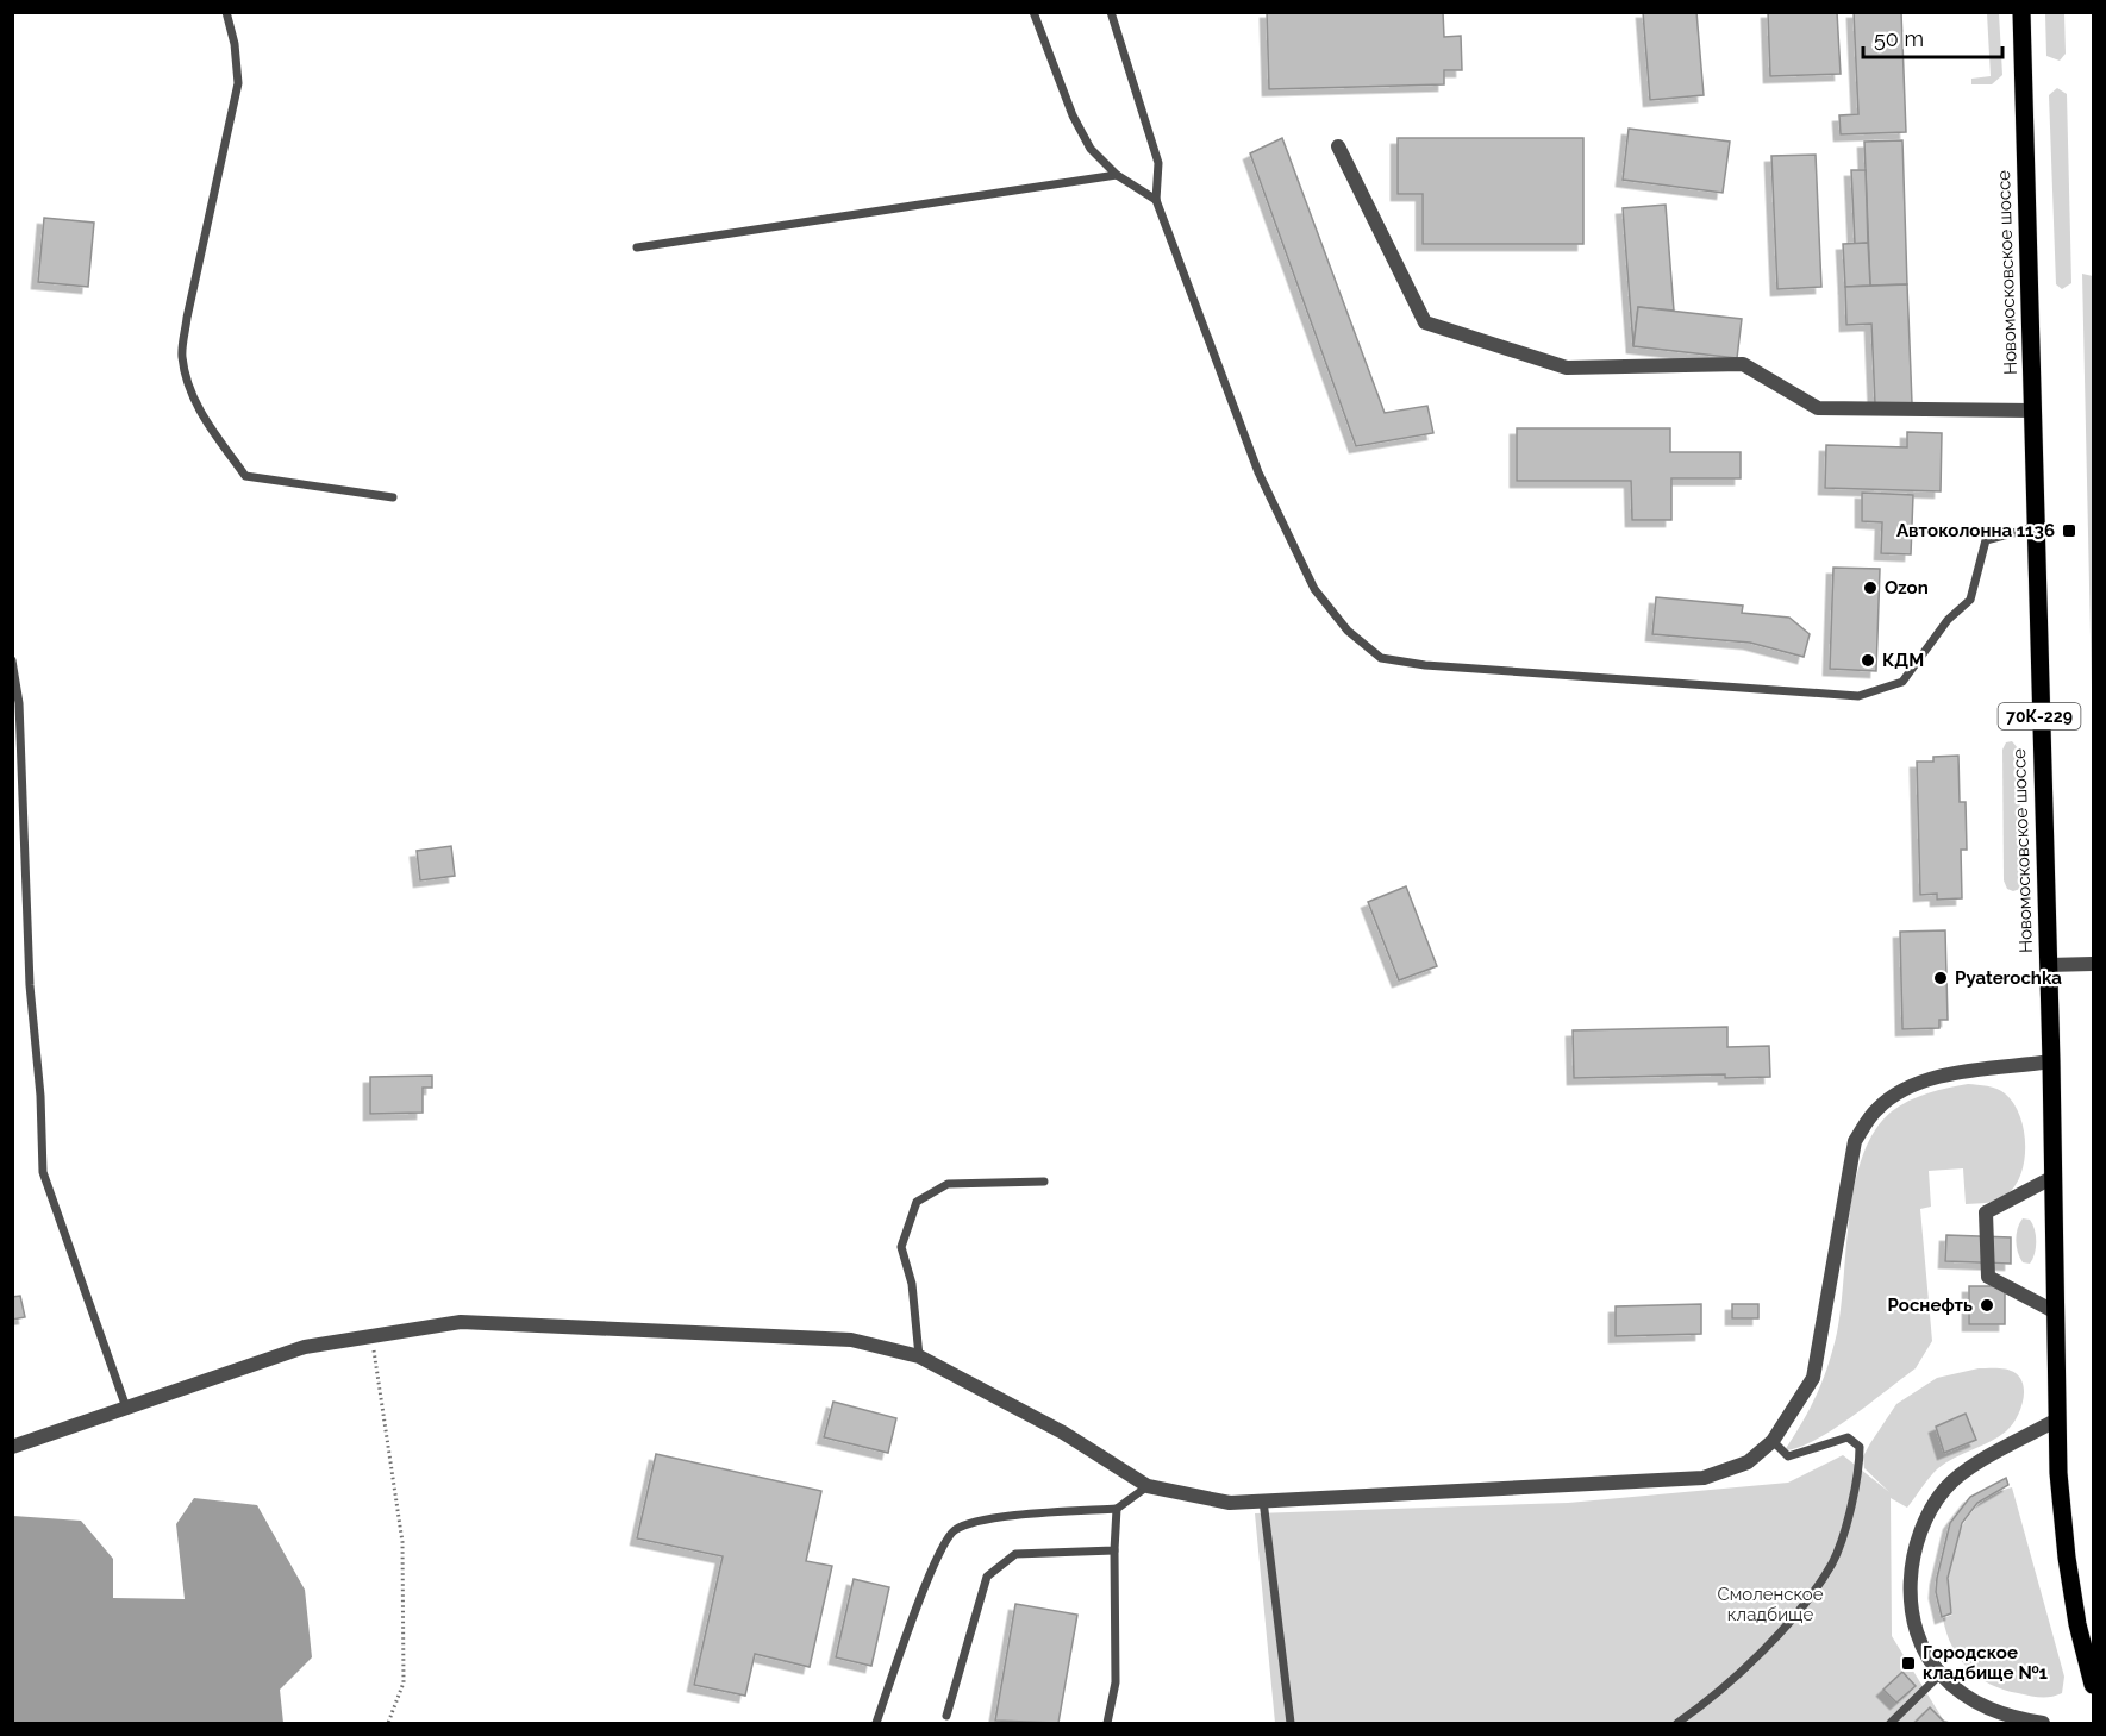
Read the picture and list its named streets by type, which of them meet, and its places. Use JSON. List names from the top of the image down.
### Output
{
  "streets": {
    "main road": ["Новомосковское шоссе", "70К-229"]
  },
  "parks": ["Смоленское кладбище"],
  "places": {
    "transit": ["Автоколонна 1136", "Городское кладбище №1"],
    "other": [
      "Ozon",
      "КДМ",
      "Pyaterochka",
      "Роснефть"
    ]
  },
  "scale_bar": "50 m"
}
